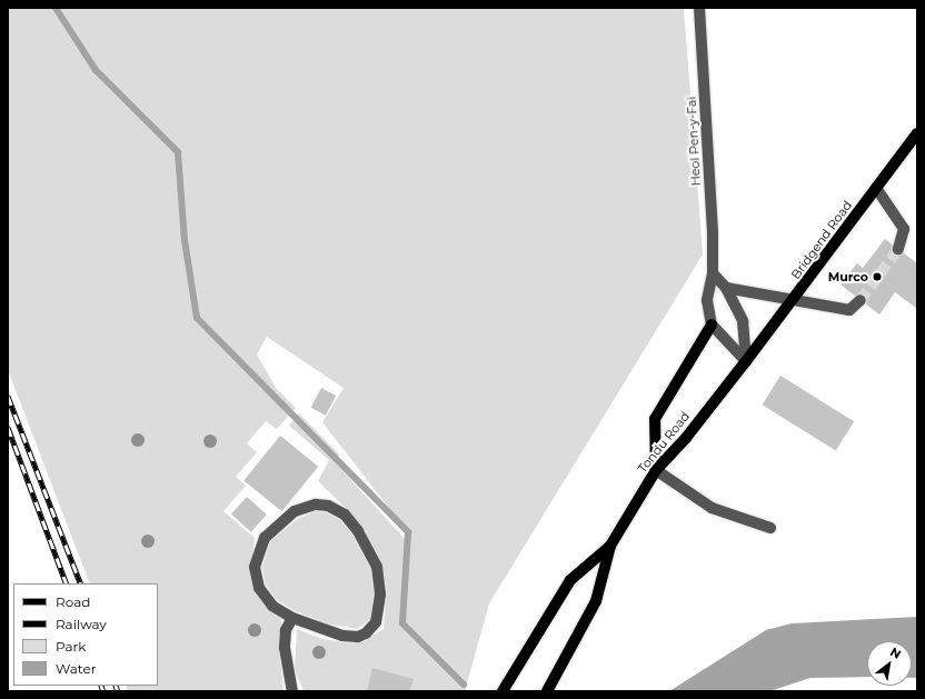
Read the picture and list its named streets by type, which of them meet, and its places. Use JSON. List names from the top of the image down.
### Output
{
  "streets": {
    "main road": ["Bridgend Road", "Tondu Road"],
    "street": ["Heol Pen-y-Fai"]
  },
  "crossings": [
    ["Bridgend Road", "Tondu Road"]
  ],
  "places": ["Murco"],
  "legend": [
    "Road",
    "Railway",
    "Park",
    "Water"
  ],
  "north": "top right"
}
